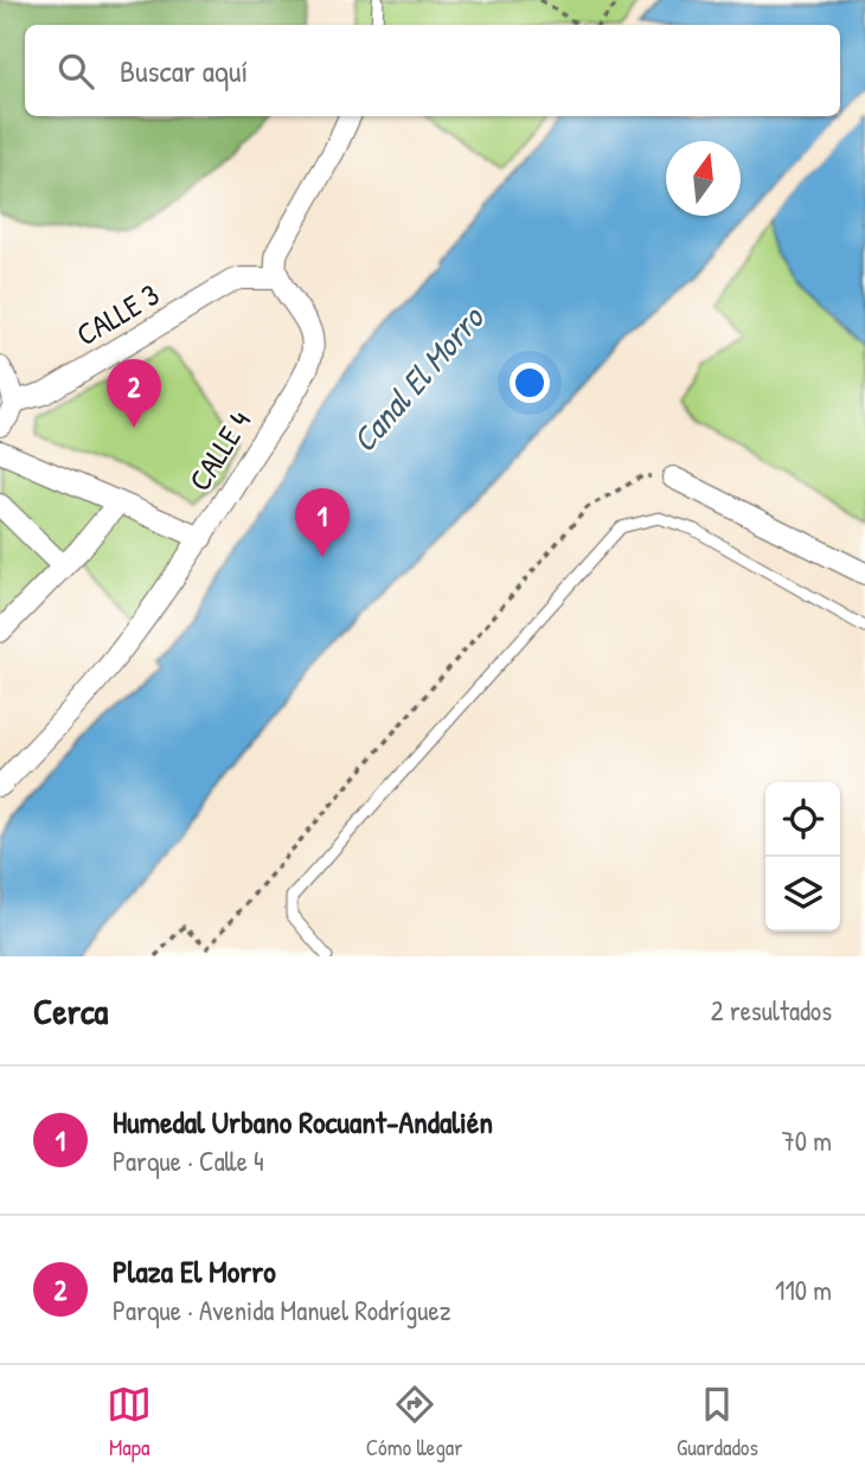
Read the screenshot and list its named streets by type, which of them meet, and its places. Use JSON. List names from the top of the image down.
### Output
{
  "streets": {
    "street": ["CALLE 3", "CALLE 4"]
  },
  "crossings": [
    ["CALLE 3", "CALLE 4"]
  ],
  "water": ["Canal El Morro"],
  "north": "top",
  "page": {
    "search": "Buscar aquí",
    "pins": ["2", "1"],
    "heading": ["Cerca", "2 resultados"],
    "list": [
      {
        "mark": "1",
        "name": "Humedal Urbano Rocuant-Andalién",
        "note": "Parque · Calle 4",
        "value": "70 m"
      },
      {
        "mark": "2",
        "name": "Plaza El Morro",
        "note": "Parque · Avenida Manuel Rodríguez",
        "value": "110 m"
      }
    ],
    "nav": ["Mapa", "Cómo llegar", "Guardados"]
  }
}
